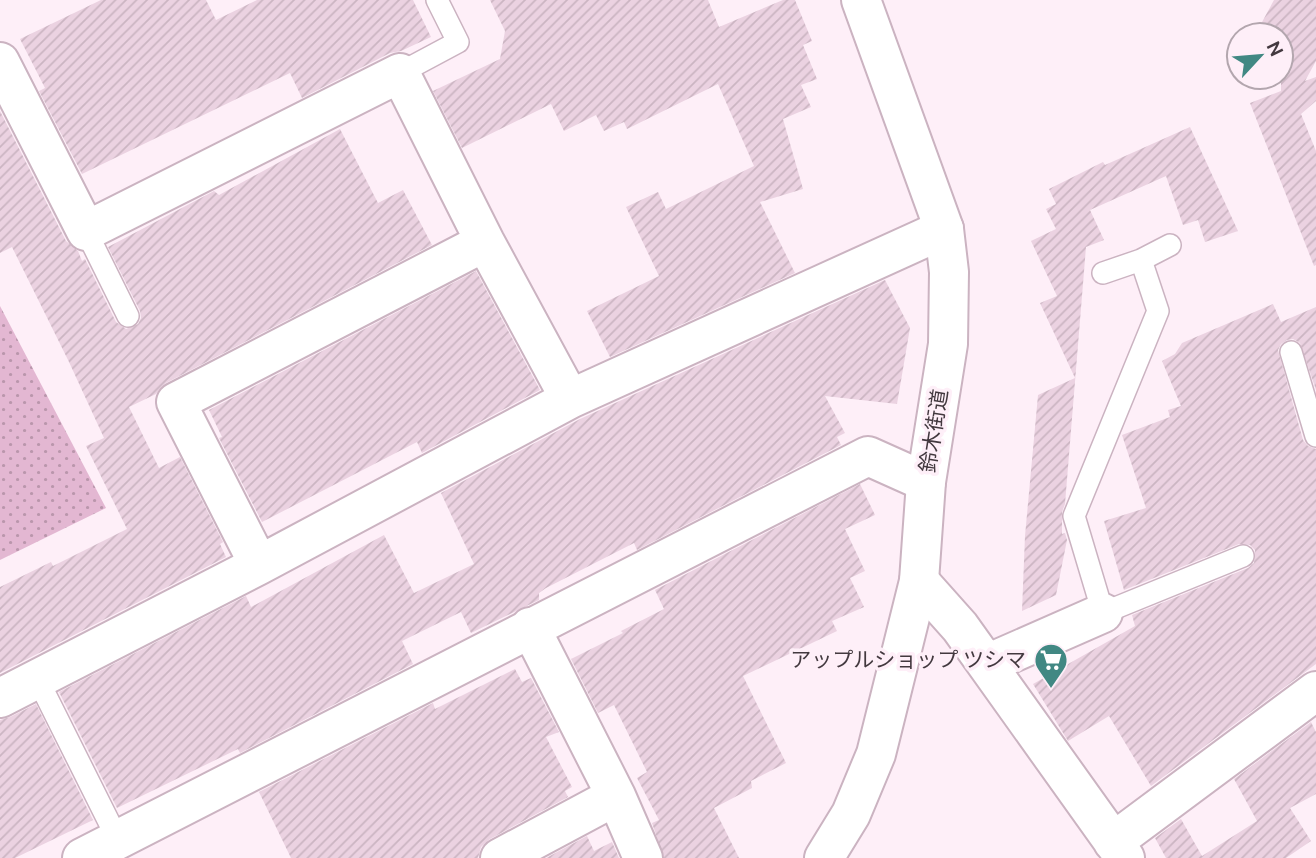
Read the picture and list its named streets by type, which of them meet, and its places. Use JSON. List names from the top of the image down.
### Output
{
  "streets": {
    "street": ["鈴木街道"]
  },
  "places": {
    "supermarket": ["アップルショップ ツシマ"]
  },
  "north": "top right"
}
